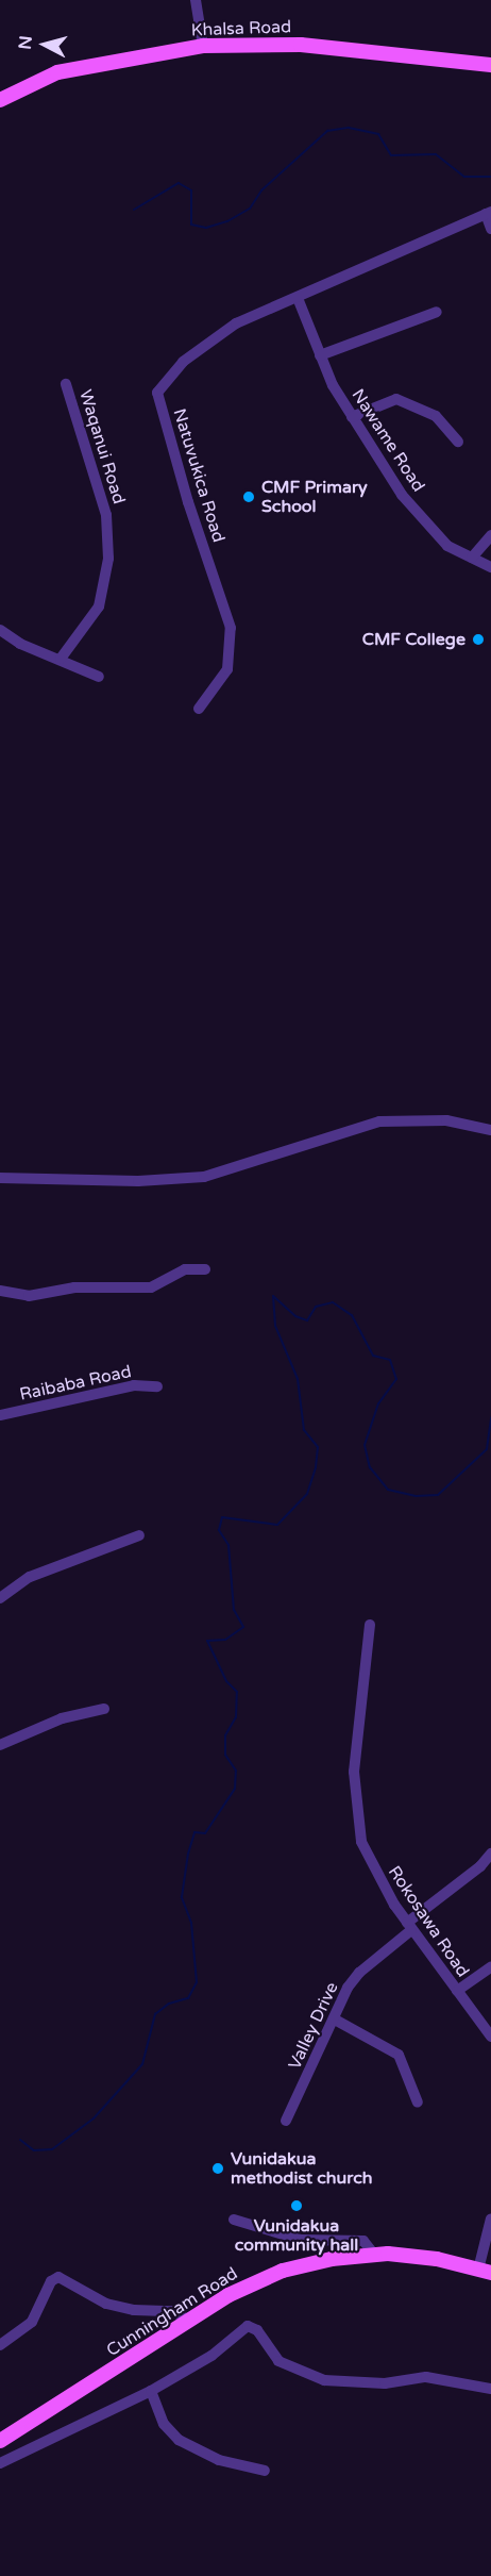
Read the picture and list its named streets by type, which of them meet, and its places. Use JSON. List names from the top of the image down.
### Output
{
  "streets": {
    "main road": ["Khalsa Road", "Cunningham Road"],
    "street": [
      "Nawame Road",
      "Waqanui Road",
      "Natuvukica Road",
      "Raibaba Road",
      "Rokosawa Road",
      "Valley Drive"
    ]
  },
  "crossings": [
    ["Nawame Road", "Natuvukica Road"],
    ["Rokosawa Road", "Valley Drive"]
  ],
  "places": [
    "CMF Primary School",
    "CMF College",
    "Vunidakua methodist church",
    "Vunidakua community hall"
  ],
  "north": "left"
}
